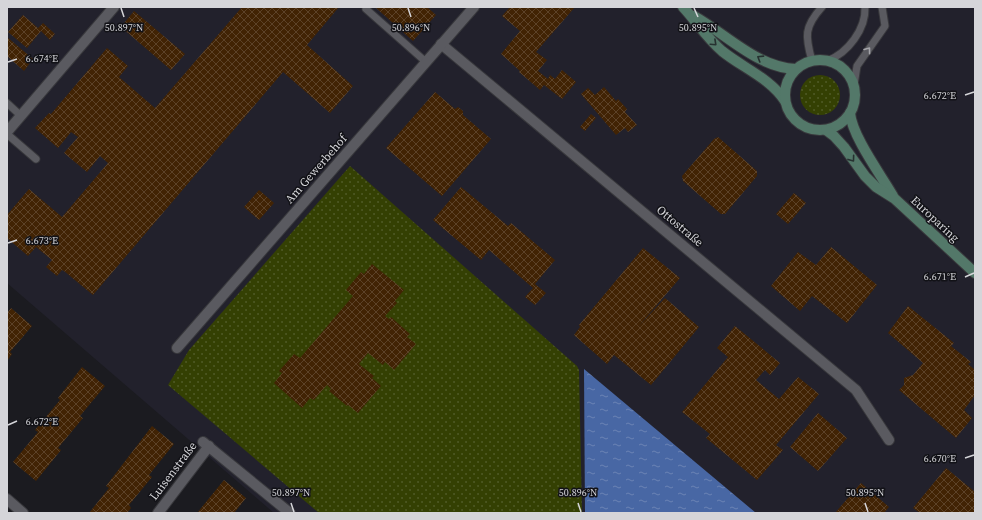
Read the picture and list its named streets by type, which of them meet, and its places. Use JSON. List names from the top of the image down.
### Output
{
  "streets": {
    "street": [
      "Am Gewerbehof",
      "Europaring",
      "Ottostraße",
      "Luisenstraße"
    ]
  },
  "crossings": [
    ["Am Gewerbehof", "Ottostraße"]
  ],
  "coordinates": [
    "50.897°N",
    "50.896°N",
    "50.895°N",
    "6.674°E",
    "6.672°E",
    "6.673°E",
    "6.671°E",
    "6.670°E"
  ]
}
